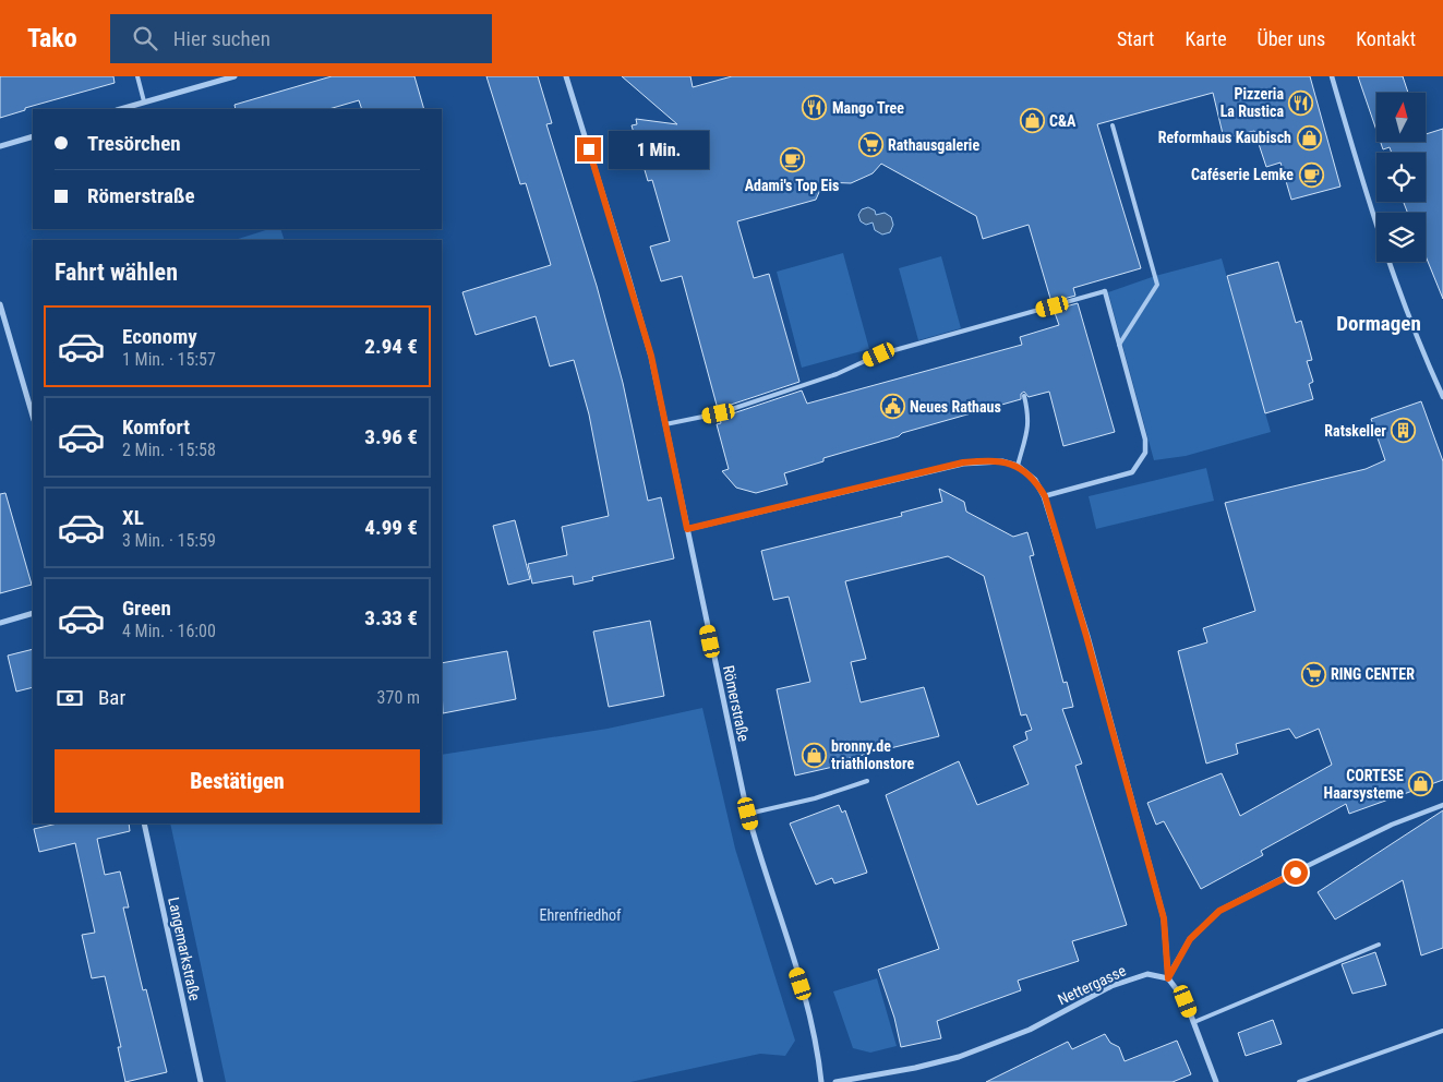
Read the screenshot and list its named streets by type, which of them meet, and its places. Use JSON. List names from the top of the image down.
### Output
{
  "streets": {
    "street": ["Römerstraße", "Langemarkstraße", "Nettergasse"]
  },
  "districts": ["Dormagen"],
  "parks": ["Ehrenfriedhof"],
  "places": {
    "restaurant": ["Pizzeria La Rustica", "Mango Tree"],
    "shop": [
      "C&A",
      "Reformhaus Kaubisch",
      "bronny.de triathlonstore",
      "CORTESE Haarsysteme"
    ],
    "supermarket": ["Rathausgalerie", "RING CENTER"],
    "cafe": ["Adami's Top Eis", "Caféserie Lemke"],
    "public building": ["Neues Rathaus"],
    "building": ["Ratskeller"]
  },
  "north": "top",
  "page": {
    "header": "Tako",
    "search": "Hier suchen",
    "nav": [
      "Start",
      "Karte",
      "Über uns",
      "Kontakt"
    ],
    "banner": ["Tresörchen", "Römerstraße"],
    "bubble": "1 Min.",
    "heading": "Fahrt wählen",
    "list": [
      {
        "name": "Economy",
        "note": "1 Min. · 15:57",
        "value": "2.94 €"
      },
      {
        "name": "Komfort",
        "note": "2 Min. · 15:58",
        "value": "3.96 €"
      },
      {
        "name": "XL",
        "note": "3 Min. · 15:59",
        "value": "4.99 €"
      },
      {
        "name": "Green",
        "note": "4 Min. · 16:00",
        "value": "3.33 €"
      }
    ],
    "pay": ["Bar", "370 m"],
    "buttons": "Bestätigen"
  }
}
